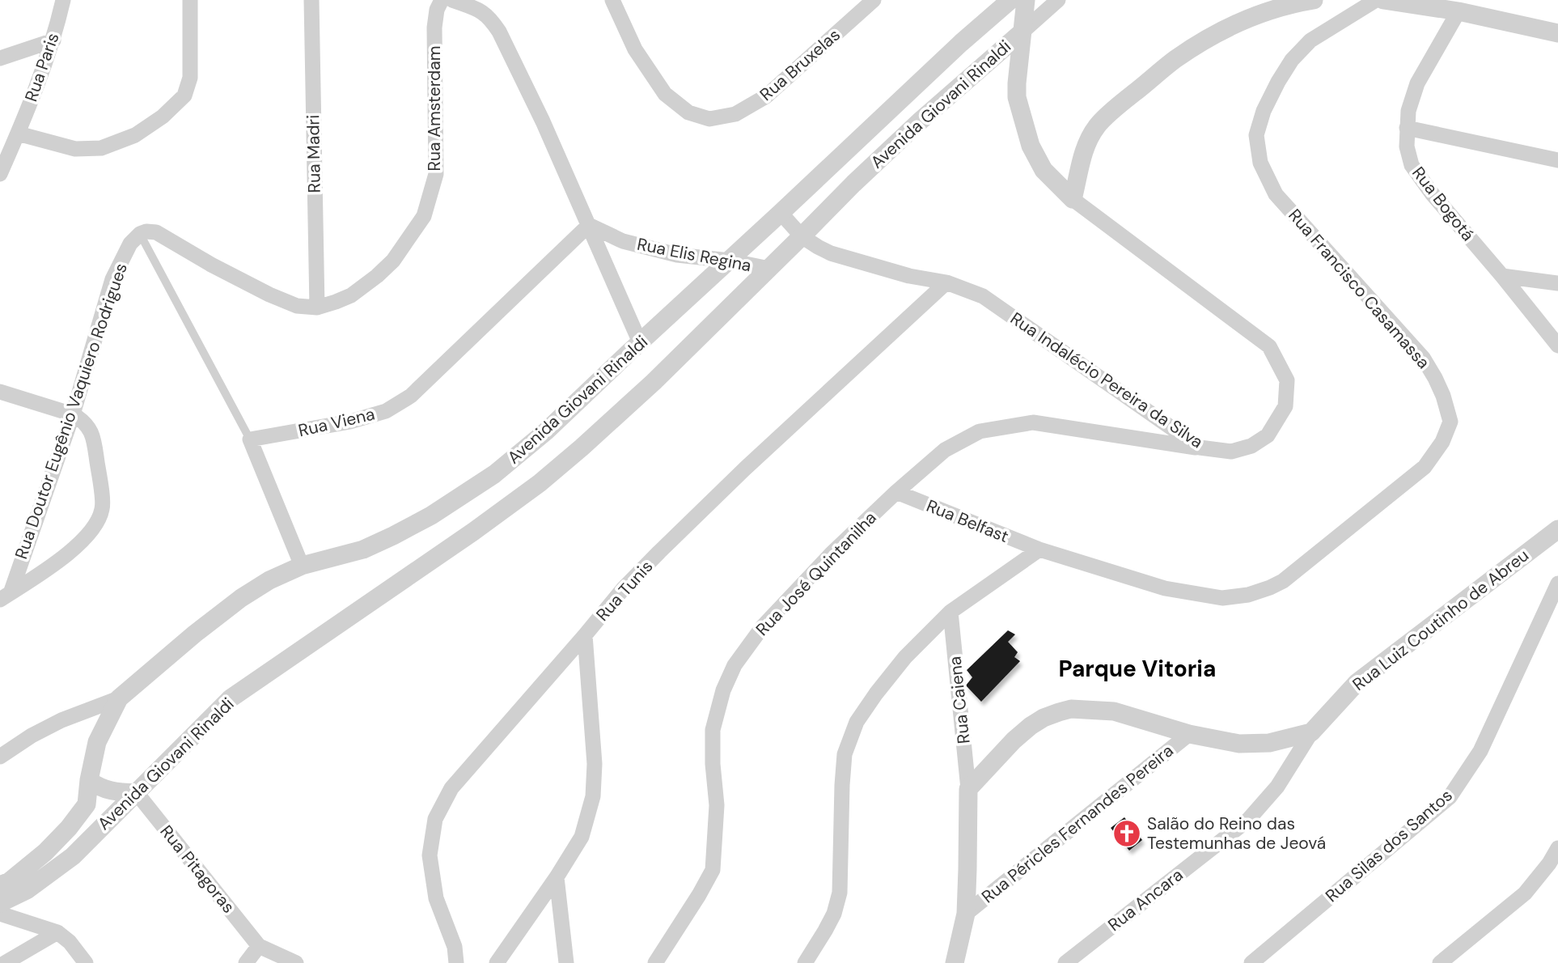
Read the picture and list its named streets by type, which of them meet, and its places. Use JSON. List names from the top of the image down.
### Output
{
  "streets": {
    "street": [
      "Rua Bruxelas",
      "Rua Paris",
      "Avenida Giovani Rinaldi",
      "Rua Amsterdam",
      "Rua Madri",
      "Rua Bogotá",
      "Rua Elis Regina",
      "Rua Francisco Casamassa",
      "Rua Indalécio Pereira da Silva",
      "Rua Doutor Eugênio Vaquiero Rodrigues",
      "Rua Viena",
      "Rua Belfast",
      "Rua José Quintanilha",
      "Rua Tunis",
      "Rua Luiz Coutinho de Abreu",
      "Rua Caiena",
      "Rua Péricles Fernandes Pereira",
      "Rua Silas dos Santos",
      "Rua Pitagoras",
      "Rua Ancara"
    ]
  },
  "crossings": [
    ["Avenida Giovani Rinaldi", "Rua Elis Regina"],
    ["Avenida Giovani Rinaldi", "Rua Indalécio Pereira da Silva"],
    ["Avenida Giovani Rinaldi", "Rua Pitagoras"],
    ["Rua Amsterdam", "Rua Madri"],
    ["Rua Amsterdam", "Rua Doutor Eugênio Vaquiero Rodrigues"],
    ["Rua Elis Regina", "Rua Viena"],
    ["Rua Francisco Casamassa", "Rua Belfast"],
    ["Rua Indalécio Pereira da Silva", "Rua José Quintanilha"],
    ["Rua Indalécio Pereira da Silva", "Rua Tunis"],
    ["Rua Belfast", "Rua José Quintanilha"],
    ["Rua Luiz Coutinho de Abreu", "Rua Ancara"]
  ],
  "districts": ["Parque Vitoria"],
  "places": {
    "church": ["Salão do Reino das Testemunhas de Jeová"]
  }
}
